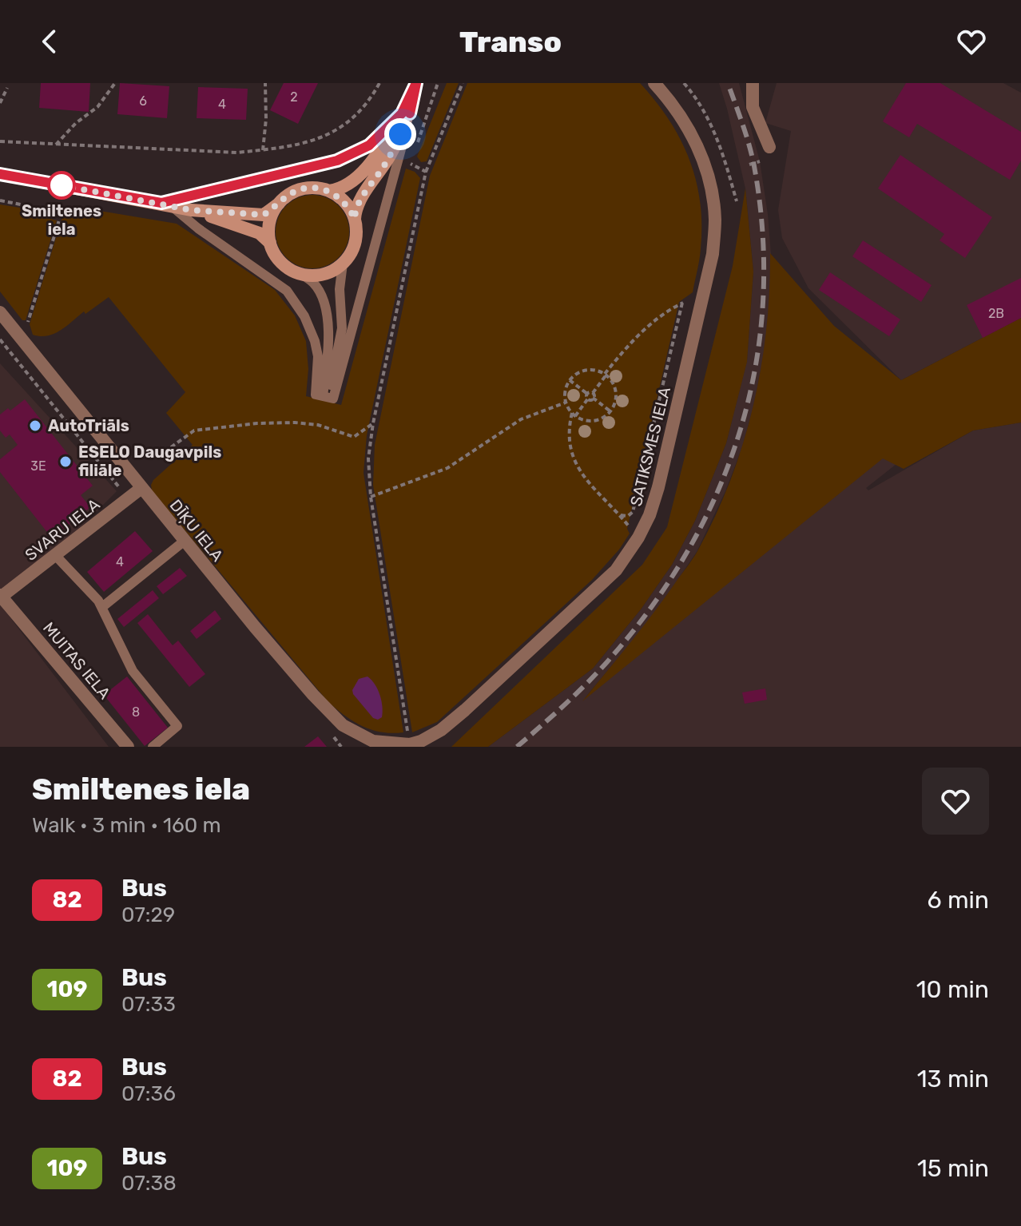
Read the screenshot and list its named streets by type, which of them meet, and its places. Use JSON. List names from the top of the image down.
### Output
{
  "streets": {
    "street": [
      "SATIKSMES IELA",
      "SVARU IELA",
      "DĪĶU IELA",
      "MUITAS IELA"
    ]
  },
  "crossings": [
    ["SATIKSMES IELA", "DĪĶU IELA"],
    ["SVARU IELA", "DĪĶU IELA"],
    ["SVARU IELA", "MUITAS IELA"]
  ],
  "places": ["Smiltenes iela", "AutoTriāls", "ESELO Daugavpils filiāle"],
  "lines": ["bus line 82"],
  "house_numbers": [
    "2",
    "6",
    "4",
    "2B",
    "3E",
    "4",
    "8"
  ],
  "page": {
    "header": "Transo",
    "heading": ["Smiltenes iela", "Walk · 3 min · 160 m"],
    "list": [
      {
        "mark": "82",
        "name": "Bus",
        "note": "07:29",
        "value": "6 min"
      },
      {
        "mark": "109",
        "name": "Bus",
        "note": "07:33",
        "value": "10 min"
      },
      {
        "mark": "82",
        "name": "Bus",
        "note": "07:36",
        "value": "13 min"
      },
      {
        "mark": "109",
        "name": "Bus",
        "note": "07:38",
        "value": "15 min"
      }
    ]
  }
}
